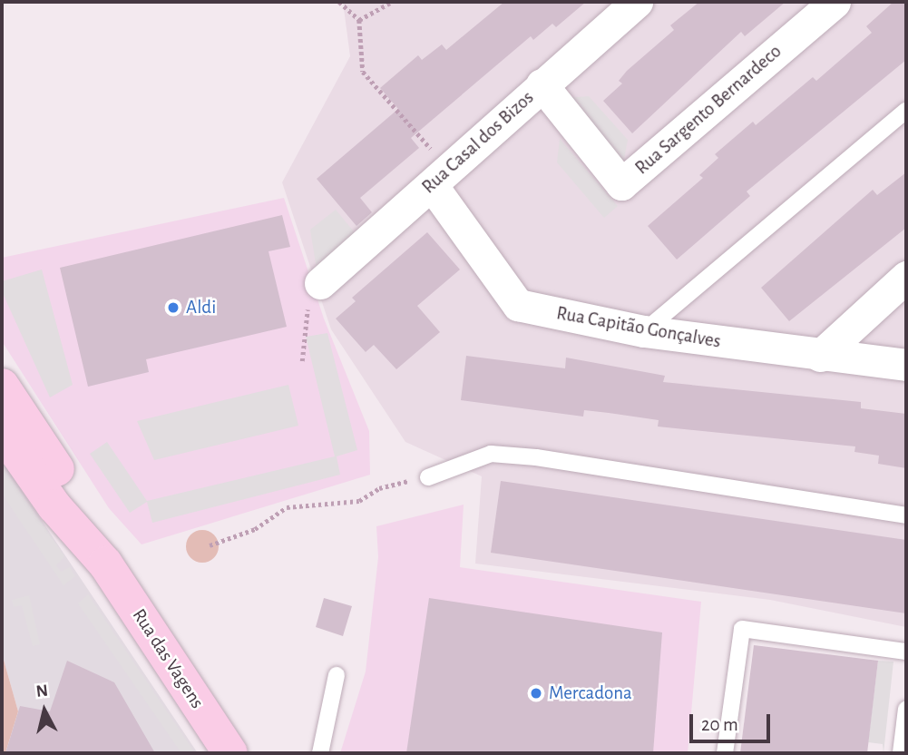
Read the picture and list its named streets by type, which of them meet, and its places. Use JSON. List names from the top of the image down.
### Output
{
  "streets": {
    "street": [
      "Rua Sargento Bernardeco",
      "Rua Casal dos Bizos",
      "Rua Capitão Gonçalves",
      "Rua das Vagens"
    ]
  },
  "crossings": [
    ["Rua Sargento Bernardeco", "Rua Casal dos Bizos"],
    ["Rua Casal dos Bizos", "Rua Capitão Gonçalves"]
  ],
  "places": ["Aldi", "Mercadona"],
  "scale_bar": "20 m",
  "north": "top"
}
